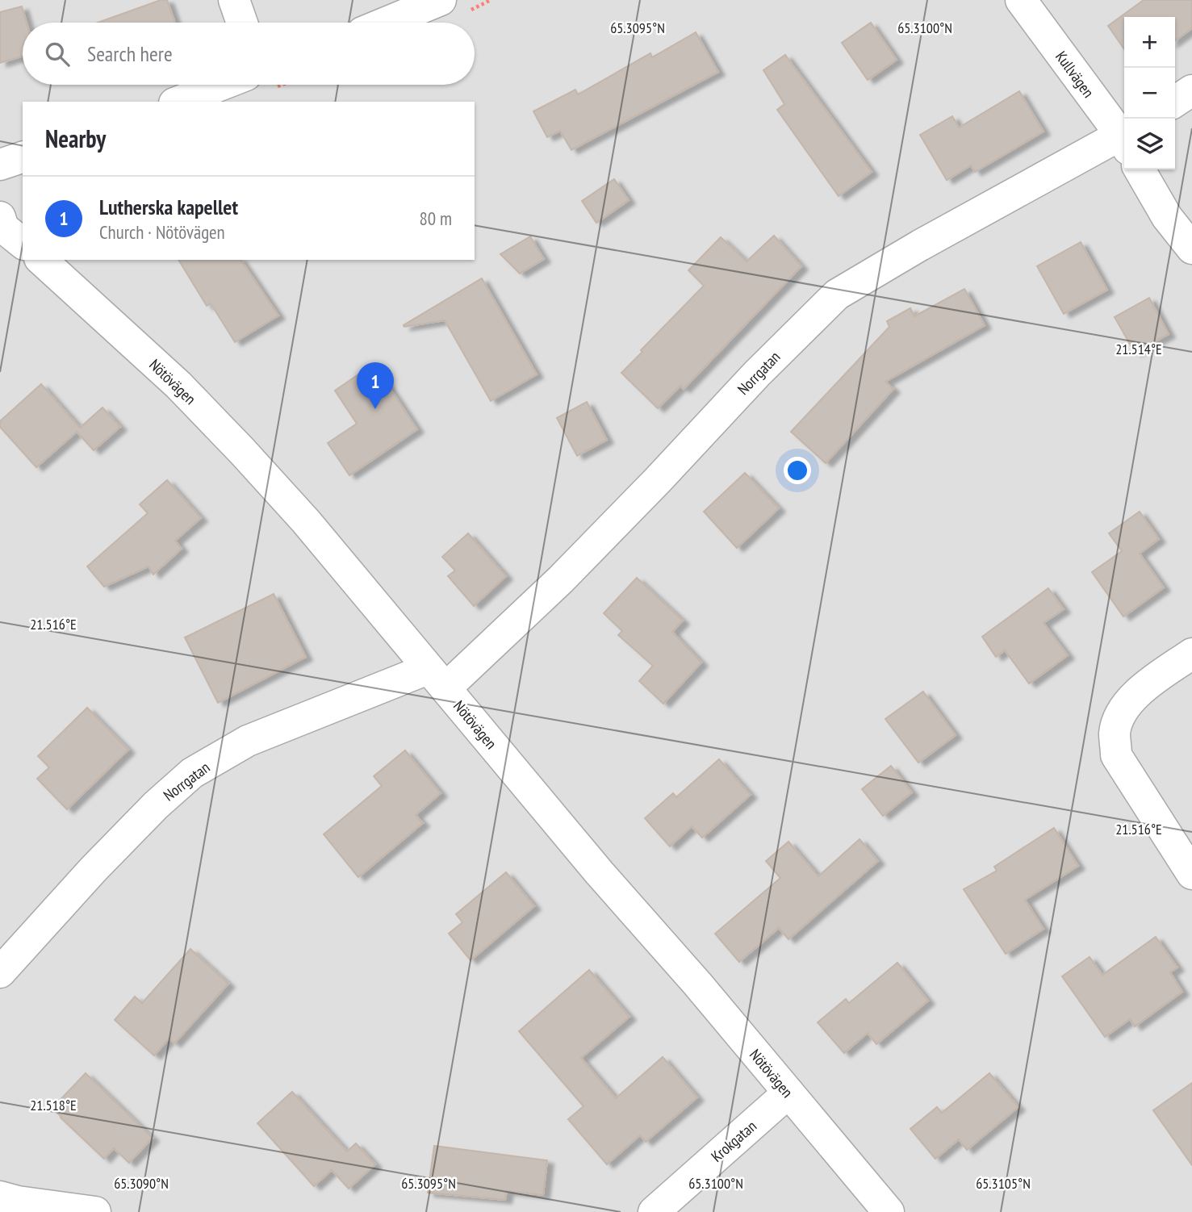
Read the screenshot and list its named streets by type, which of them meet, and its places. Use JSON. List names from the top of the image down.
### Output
{
  "streets": {
    "street": [
      "Kullvägen",
      "Norrgatan",
      "Nötövägen",
      "Krokgatan"
    ]
  },
  "crossings": [
    ["Norrgatan", "Nötövägen"],
    ["Nötövägen", "Krokgatan"]
  ],
  "page": {
    "map_buttons": ["+", "−"],
    "search": "Search here",
    "heading": "Nearby",
    "list": [
      {
        "mark": "1",
        "name": "Lutherska kapellet",
        "note": "Church · Nötövägen",
        "value": "80 m"
      }
    ],
    "pins": "1"
  },
  "coordinates": [
    "65.3095°N",
    "65.3100°N",
    "21.514°E",
    "21.516°E",
    "21.518°E",
    "65.3090°N",
    "65.3105°N"
  ]
}
